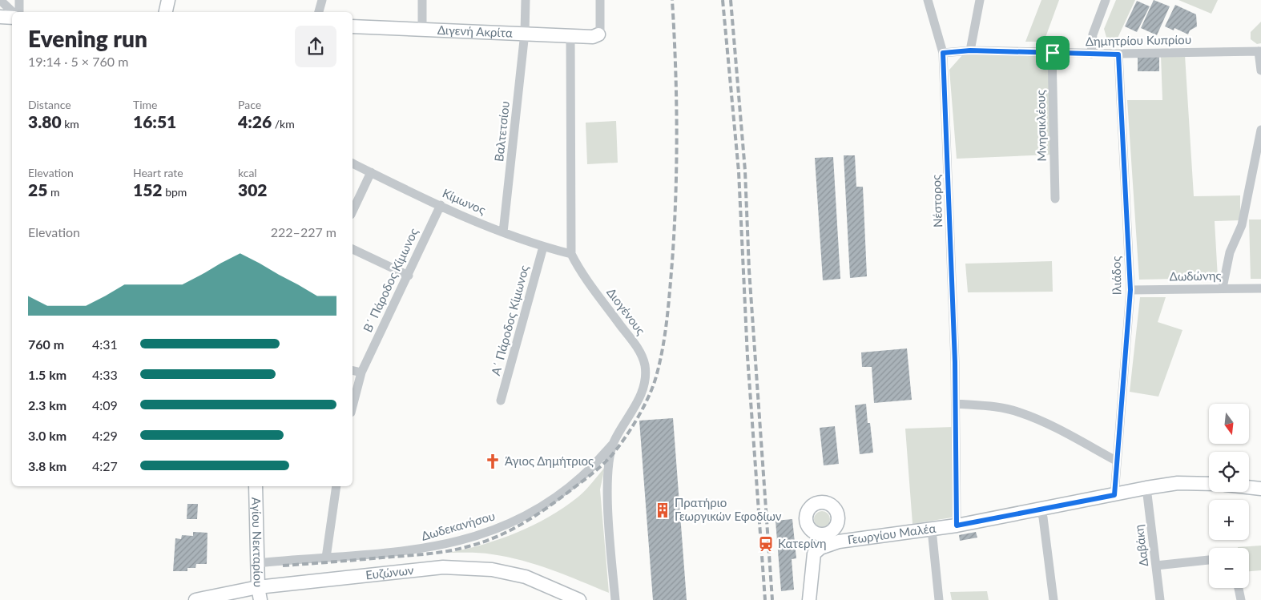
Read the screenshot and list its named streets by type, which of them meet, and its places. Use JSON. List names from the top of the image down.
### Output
{
  "streets": {
    "street": [
      "Διγενή Ακρίτα",
      "Δημητρίου Κυπρίου",
      "Μνησικλέους",
      "Βαλτετσίου",
      "Νέστορος",
      "Κίμωνος",
      "Ιλιάδος",
      "Δωδώνης",
      "Β΄ Πάροδος Κίμωνος",
      "Διογένους",
      "Α΄ Πάροδος Κίμωνος",
      "Δωδεκανήσου",
      "Γεωργίου Μαλέα",
      "Αγίου Νεκταρίου",
      "Δαβάκη",
      "Ευζώνων"
    ]
  },
  "crossings": [
    ["Διγενή Ακρίτα", "Βαλτετσίου"],
    ["Διγενή Ακρίτα", "Διογένους"],
    ["Δημητρίου Κυπρίου", "Μνησικλέους"],
    ["Δημητρίου Κυπρίου", "Νέστορος"],
    ["Δημητρίου Κυπρίου", "Ιλιάδος"],
    ["Βαλτετσίου", "Κίμωνος"],
    ["Νέστορος", "Γεωργίου Μαλέα"],
    ["Κίμωνος", "Β΄ Πάροδος Κίμωνος"],
    ["Κίμωνος", "Διογένους"],
    ["Κίμωνος", "Α΄ Πάροδος Κίμωνος"],
    ["Ιλιάδος", "Δωδώνης"],
    ["Ιλιάδος", "Γεωργίου Μαλέα"],
    ["Διογένους", "Δωδεκανήσου"],
    ["Δωδεκανήσου", "Αγίου Νεκταρίου"],
    ["Γεωργίου Μαλέα", "Δαβάκη"],
    ["Αγίου Νεκταρίου", "Ευζώνων"]
  ],
  "places": {
    "church": ["Άγιος Δημήτριος"],
    "building": ["Πρατήριο Γεωργικών Εφοδίων"],
    "station": ["Κατερίνη"]
  },
  "north": "bottom",
  "page": {
    "heading": ["Evening run", "19:14 · 5 × 760 m"],
    "stats": [
      ["Distance", "3.80 km"],
      ["Time", "16:51"],
      ["Pace", "4:26 /km"],
      ["Elevation", "25 m"],
      ["Heart rate", "152 bpm"],
      ["kcal", "302"]
    ],
    "chart": ["Elevation", "222–227 m"],
    "list": [
      {
        "name": "760 m",
        "note": "4:31"
      },
      {
        "name": "1.5 km",
        "note": "4:33"
      },
      {
        "name": "2.3 km",
        "note": "4:09"
      },
      {
        "name": "3.0 km",
        "note": "4:29"
      },
      {
        "name": "3.8 km",
        "note": "4:27"
      }
    ],
    "map_buttons": ["+", "−"]
  }
}
